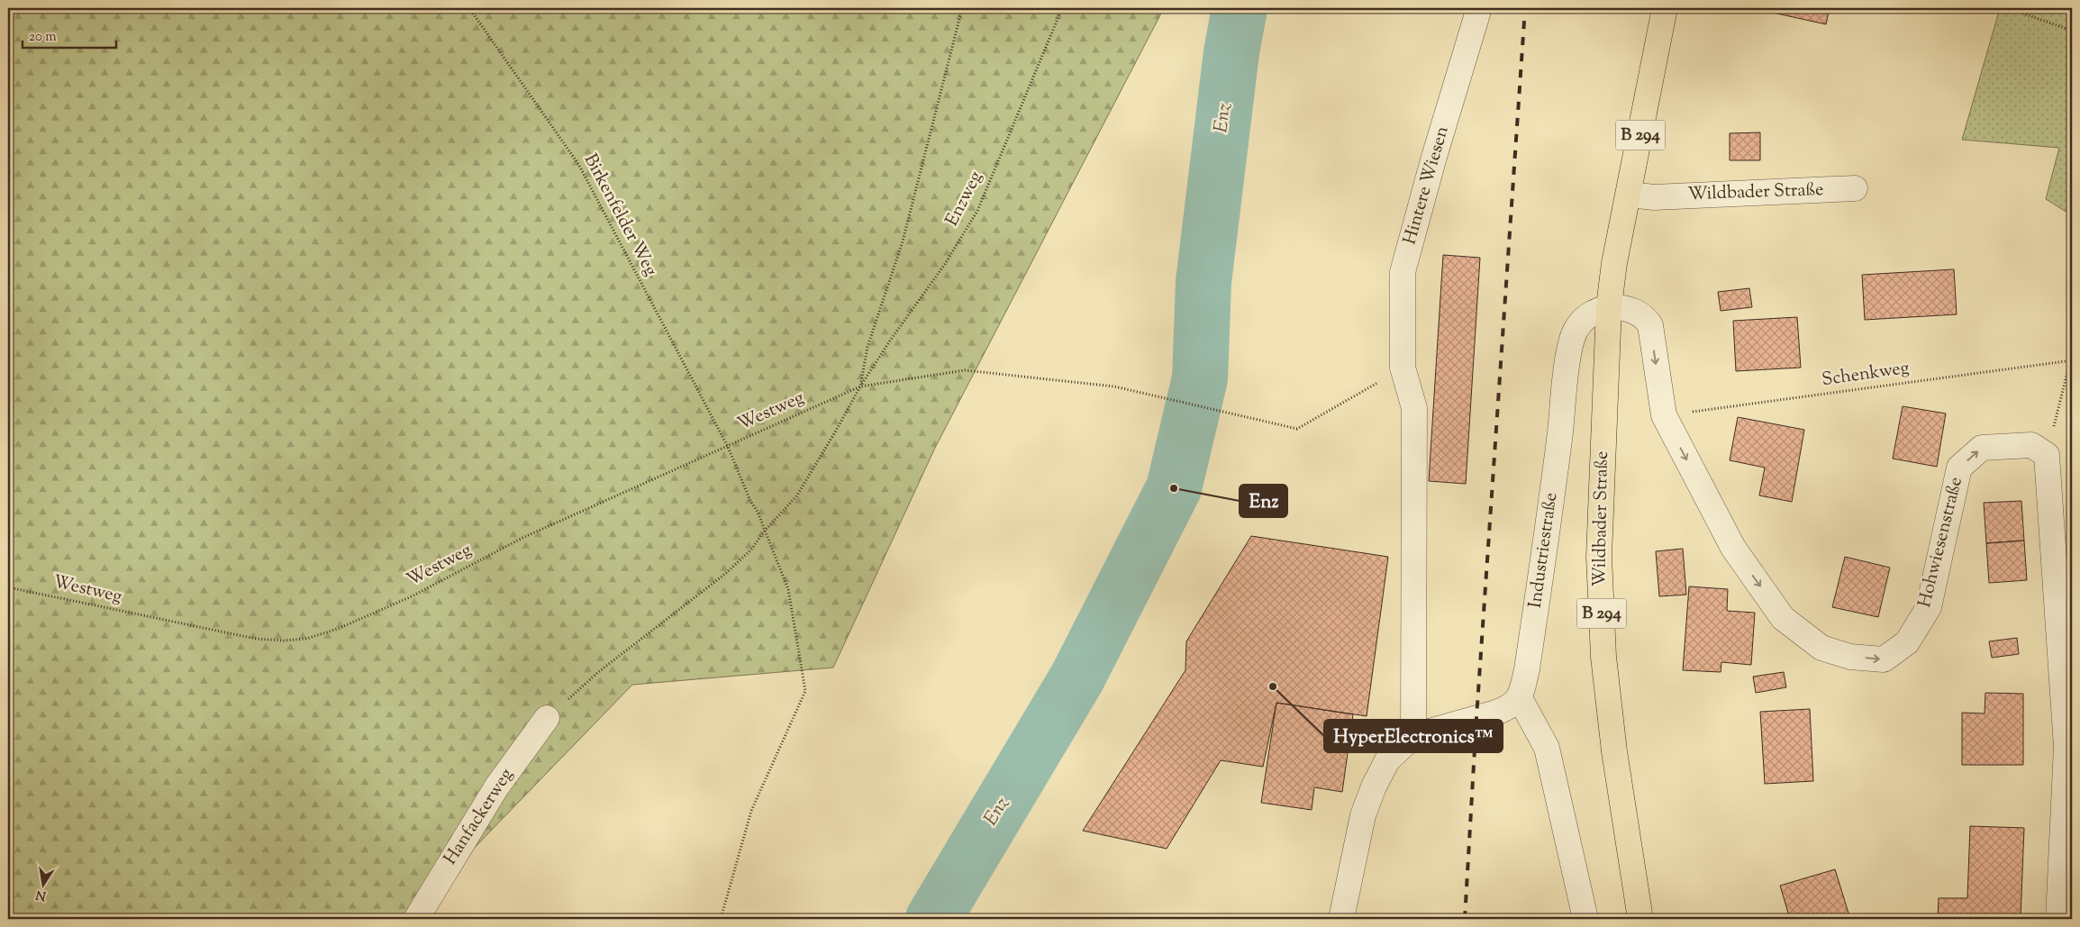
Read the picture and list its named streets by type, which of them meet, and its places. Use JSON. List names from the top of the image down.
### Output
{
  "streets": {
    "main road": ["B 294", "Wildbader Straße"],
    "street": [
      "Hintere Wiesen",
      "Hohwiesenstraße",
      "Industriestraße",
      "Hanfackerweg"
    ],
    "path": [
      "Enzweg",
      "Birkenfelder Weg",
      "Schenkweg",
      "Westweg"
    ]
  },
  "crossings": [
    ["Hintere Wiesen", "Westweg"],
    ["Wildbader Straße", "Hohwiesenstraße"],
    ["Wildbader Straße", "Industriestraße"],
    ["Enzweg", "Birkenfelder Weg"],
    ["Enzweg", "Westweg"],
    ["Enzweg", "Hanfackerweg"],
    ["Birkenfelder Weg", "Westweg"],
    ["Schenkweg", "Hohwiesenstraße"],
    ["Hohwiesenstraße", "Industriestraße"]
  ],
  "water": ["Enz"],
  "places": ["Enz", "HyperElectronics™"],
  "scale_bar": "20 m",
  "north": "bottom"
}
